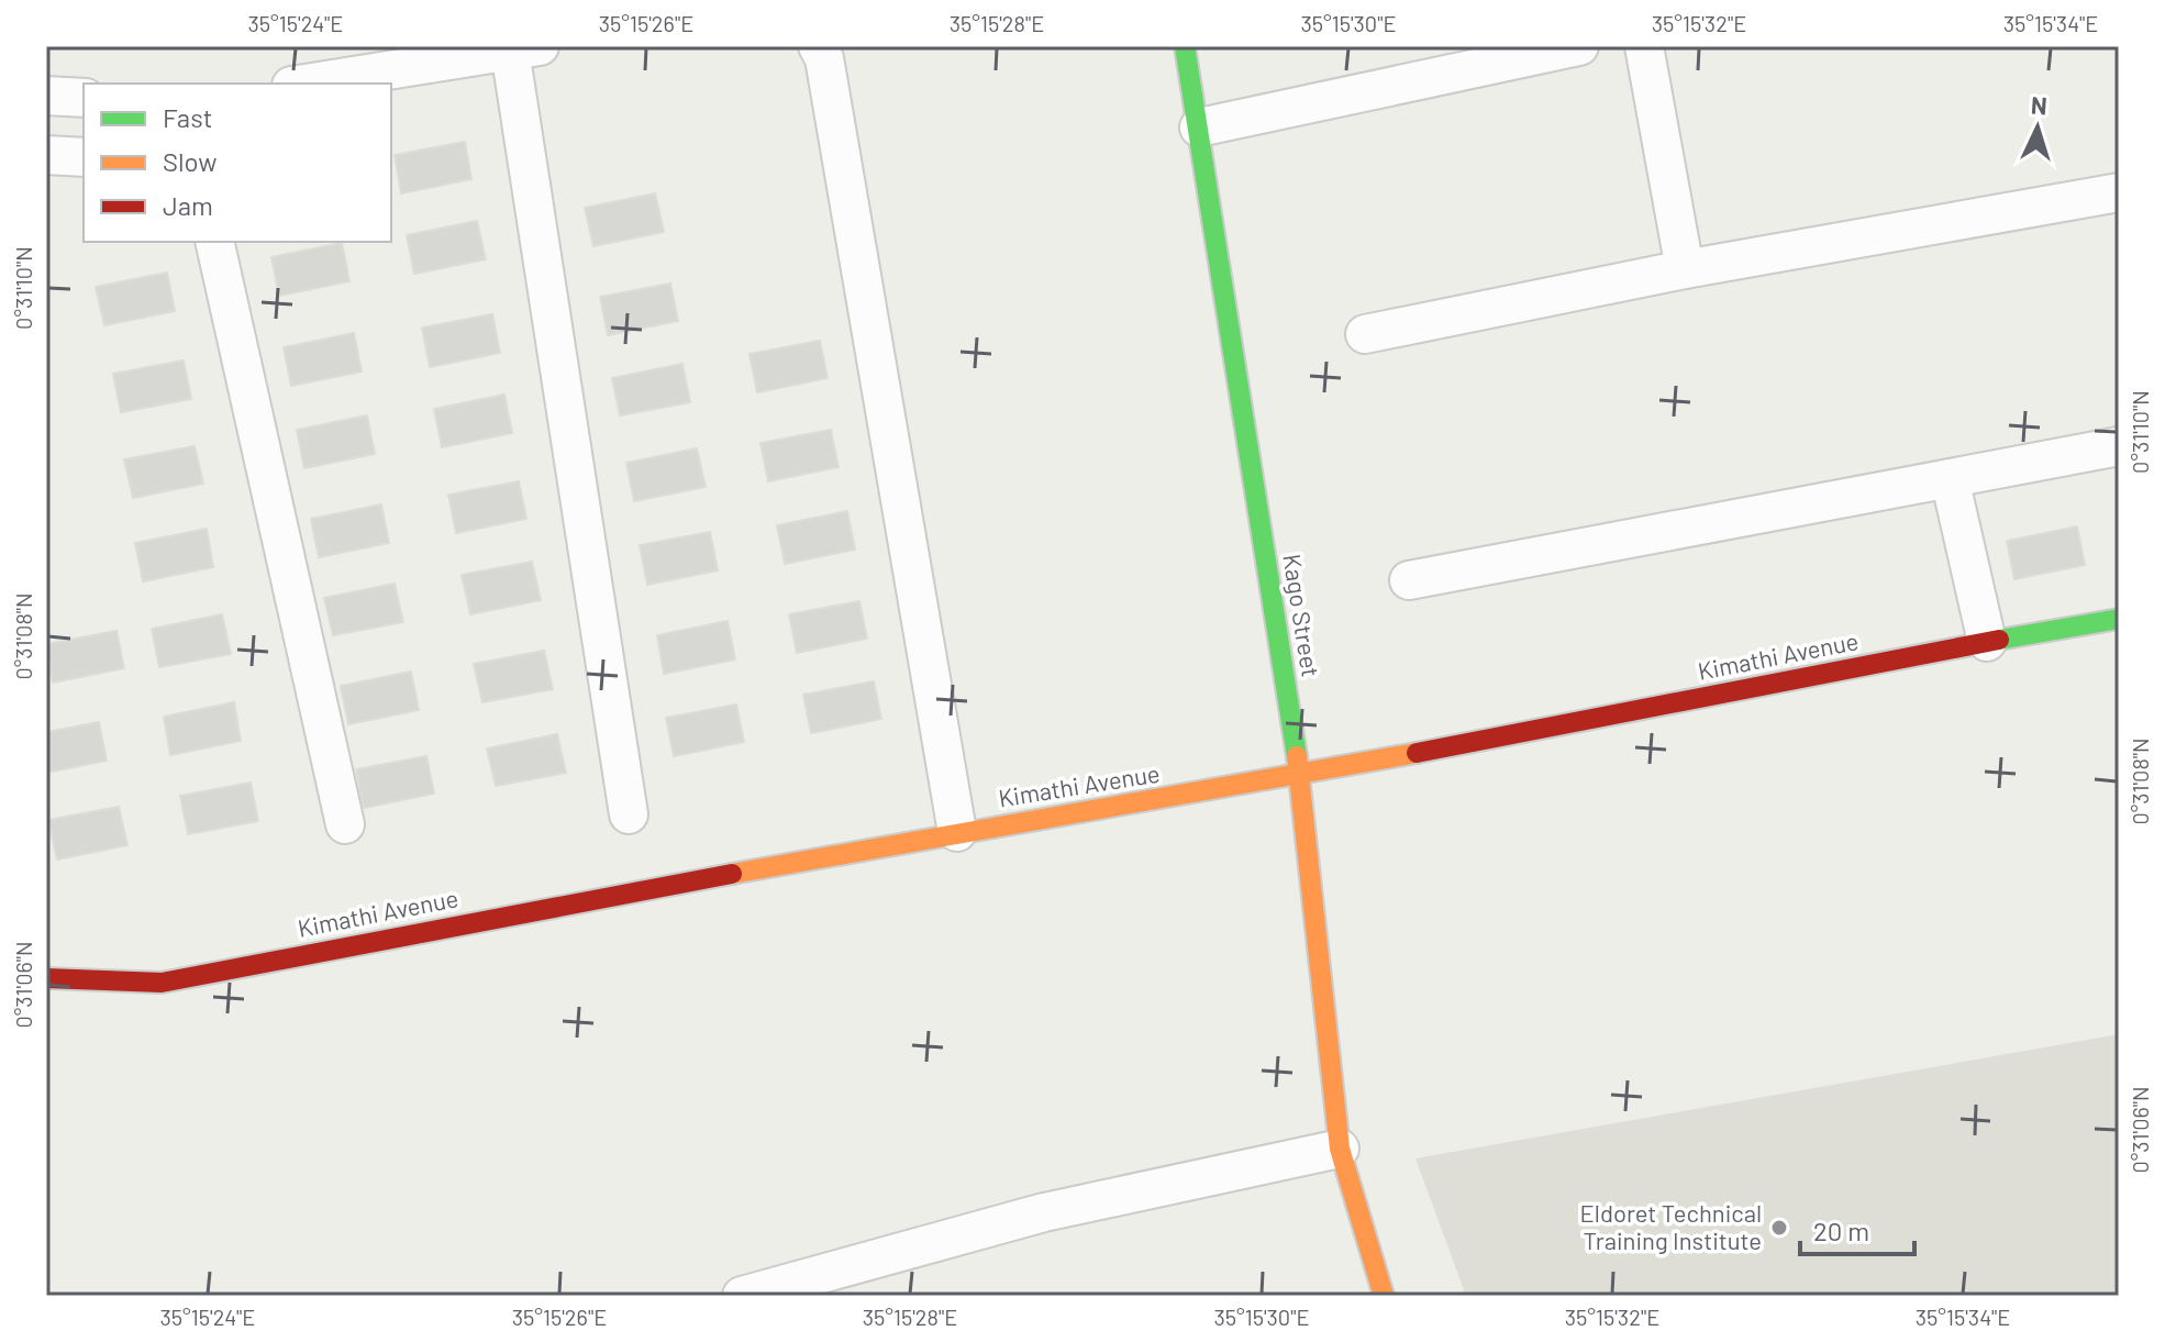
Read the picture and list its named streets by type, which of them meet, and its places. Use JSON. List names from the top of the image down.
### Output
{
  "streets": {
    "street": ["Kago Street", "Kimathi Avenue"]
  },
  "crossings": [
    ["Kago Street", "Kimathi Avenue"]
  ],
  "places": ["Eldoret Technical Training Institute"],
  "legend": ["Fast", "Slow", "Jam"],
  "scale_bar": "20 m",
  "north": "top",
  "coordinates": [
    "35°15'24\"E",
    "35°15'26\"E",
    "35°15'28\"E",
    "35°15'30\"E",
    "35°15'32\"E",
    "35°15'34\"E",
    "0°31'10\"N",
    "0°31'08\"N",
    "0°31'06\"N"
  ]
}
